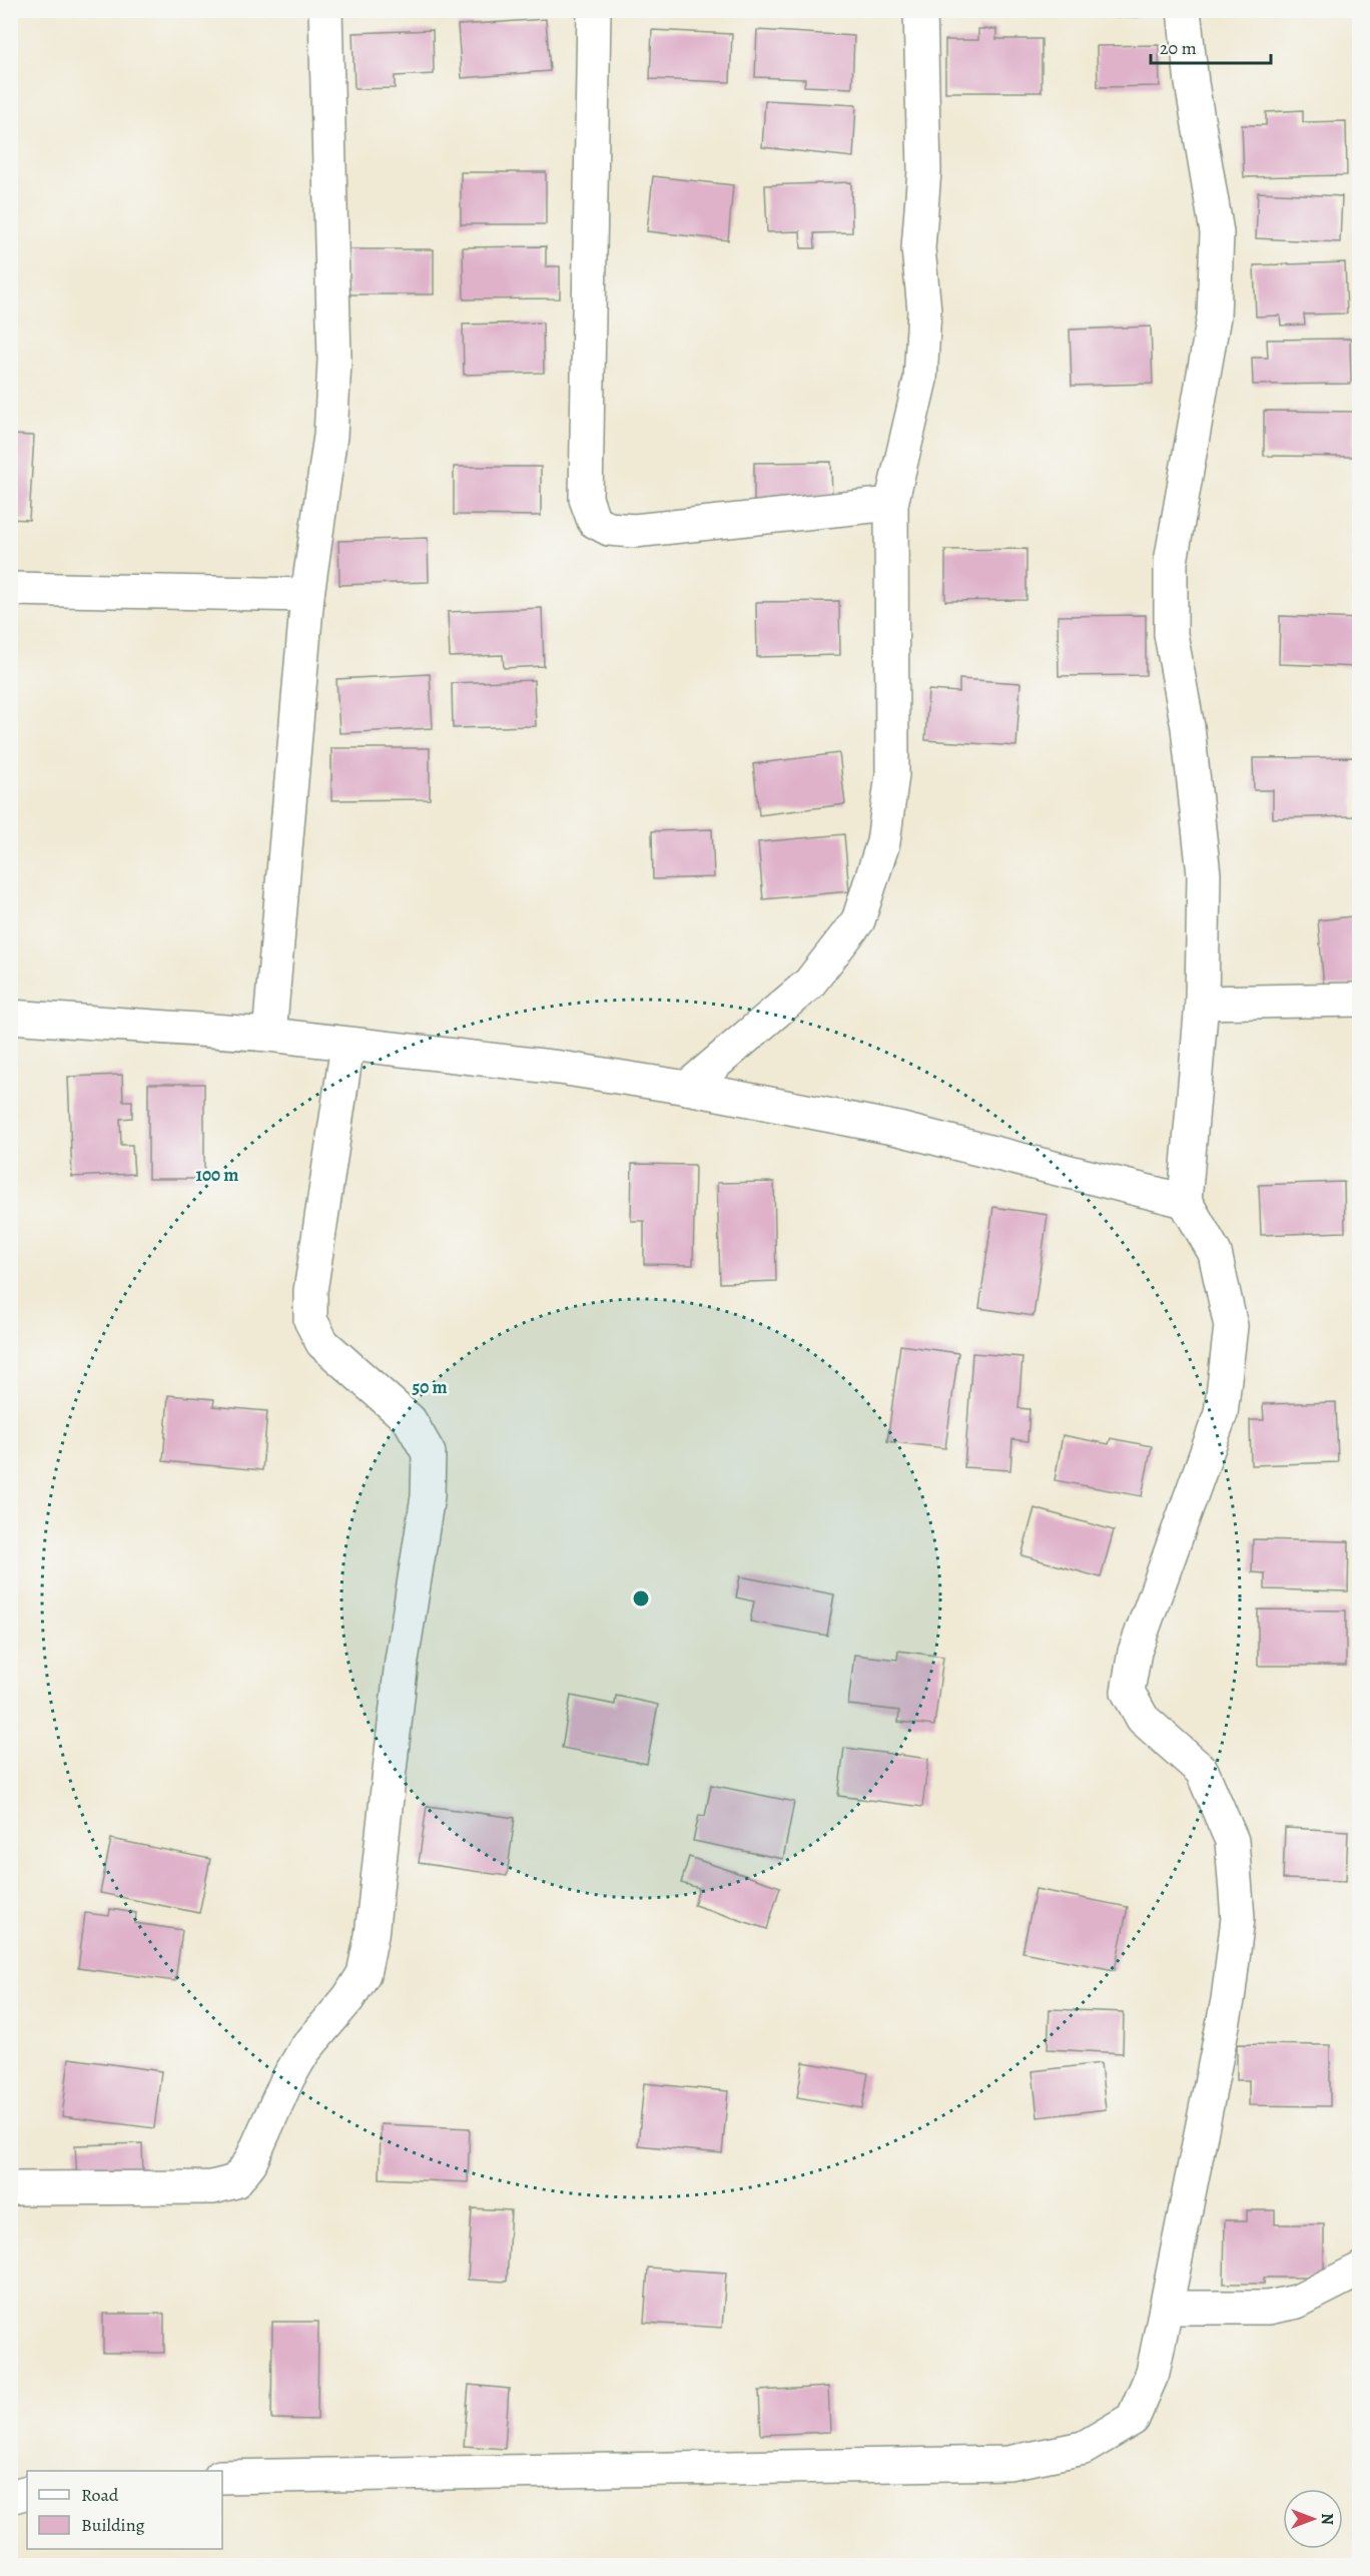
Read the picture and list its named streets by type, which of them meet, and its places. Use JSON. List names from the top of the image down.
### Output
{
  "legend": ["Road", "Building"],
  "scale_bar": "20 m",
  "north": "right",
  "rings": ["100 m", "50 m"]
}
